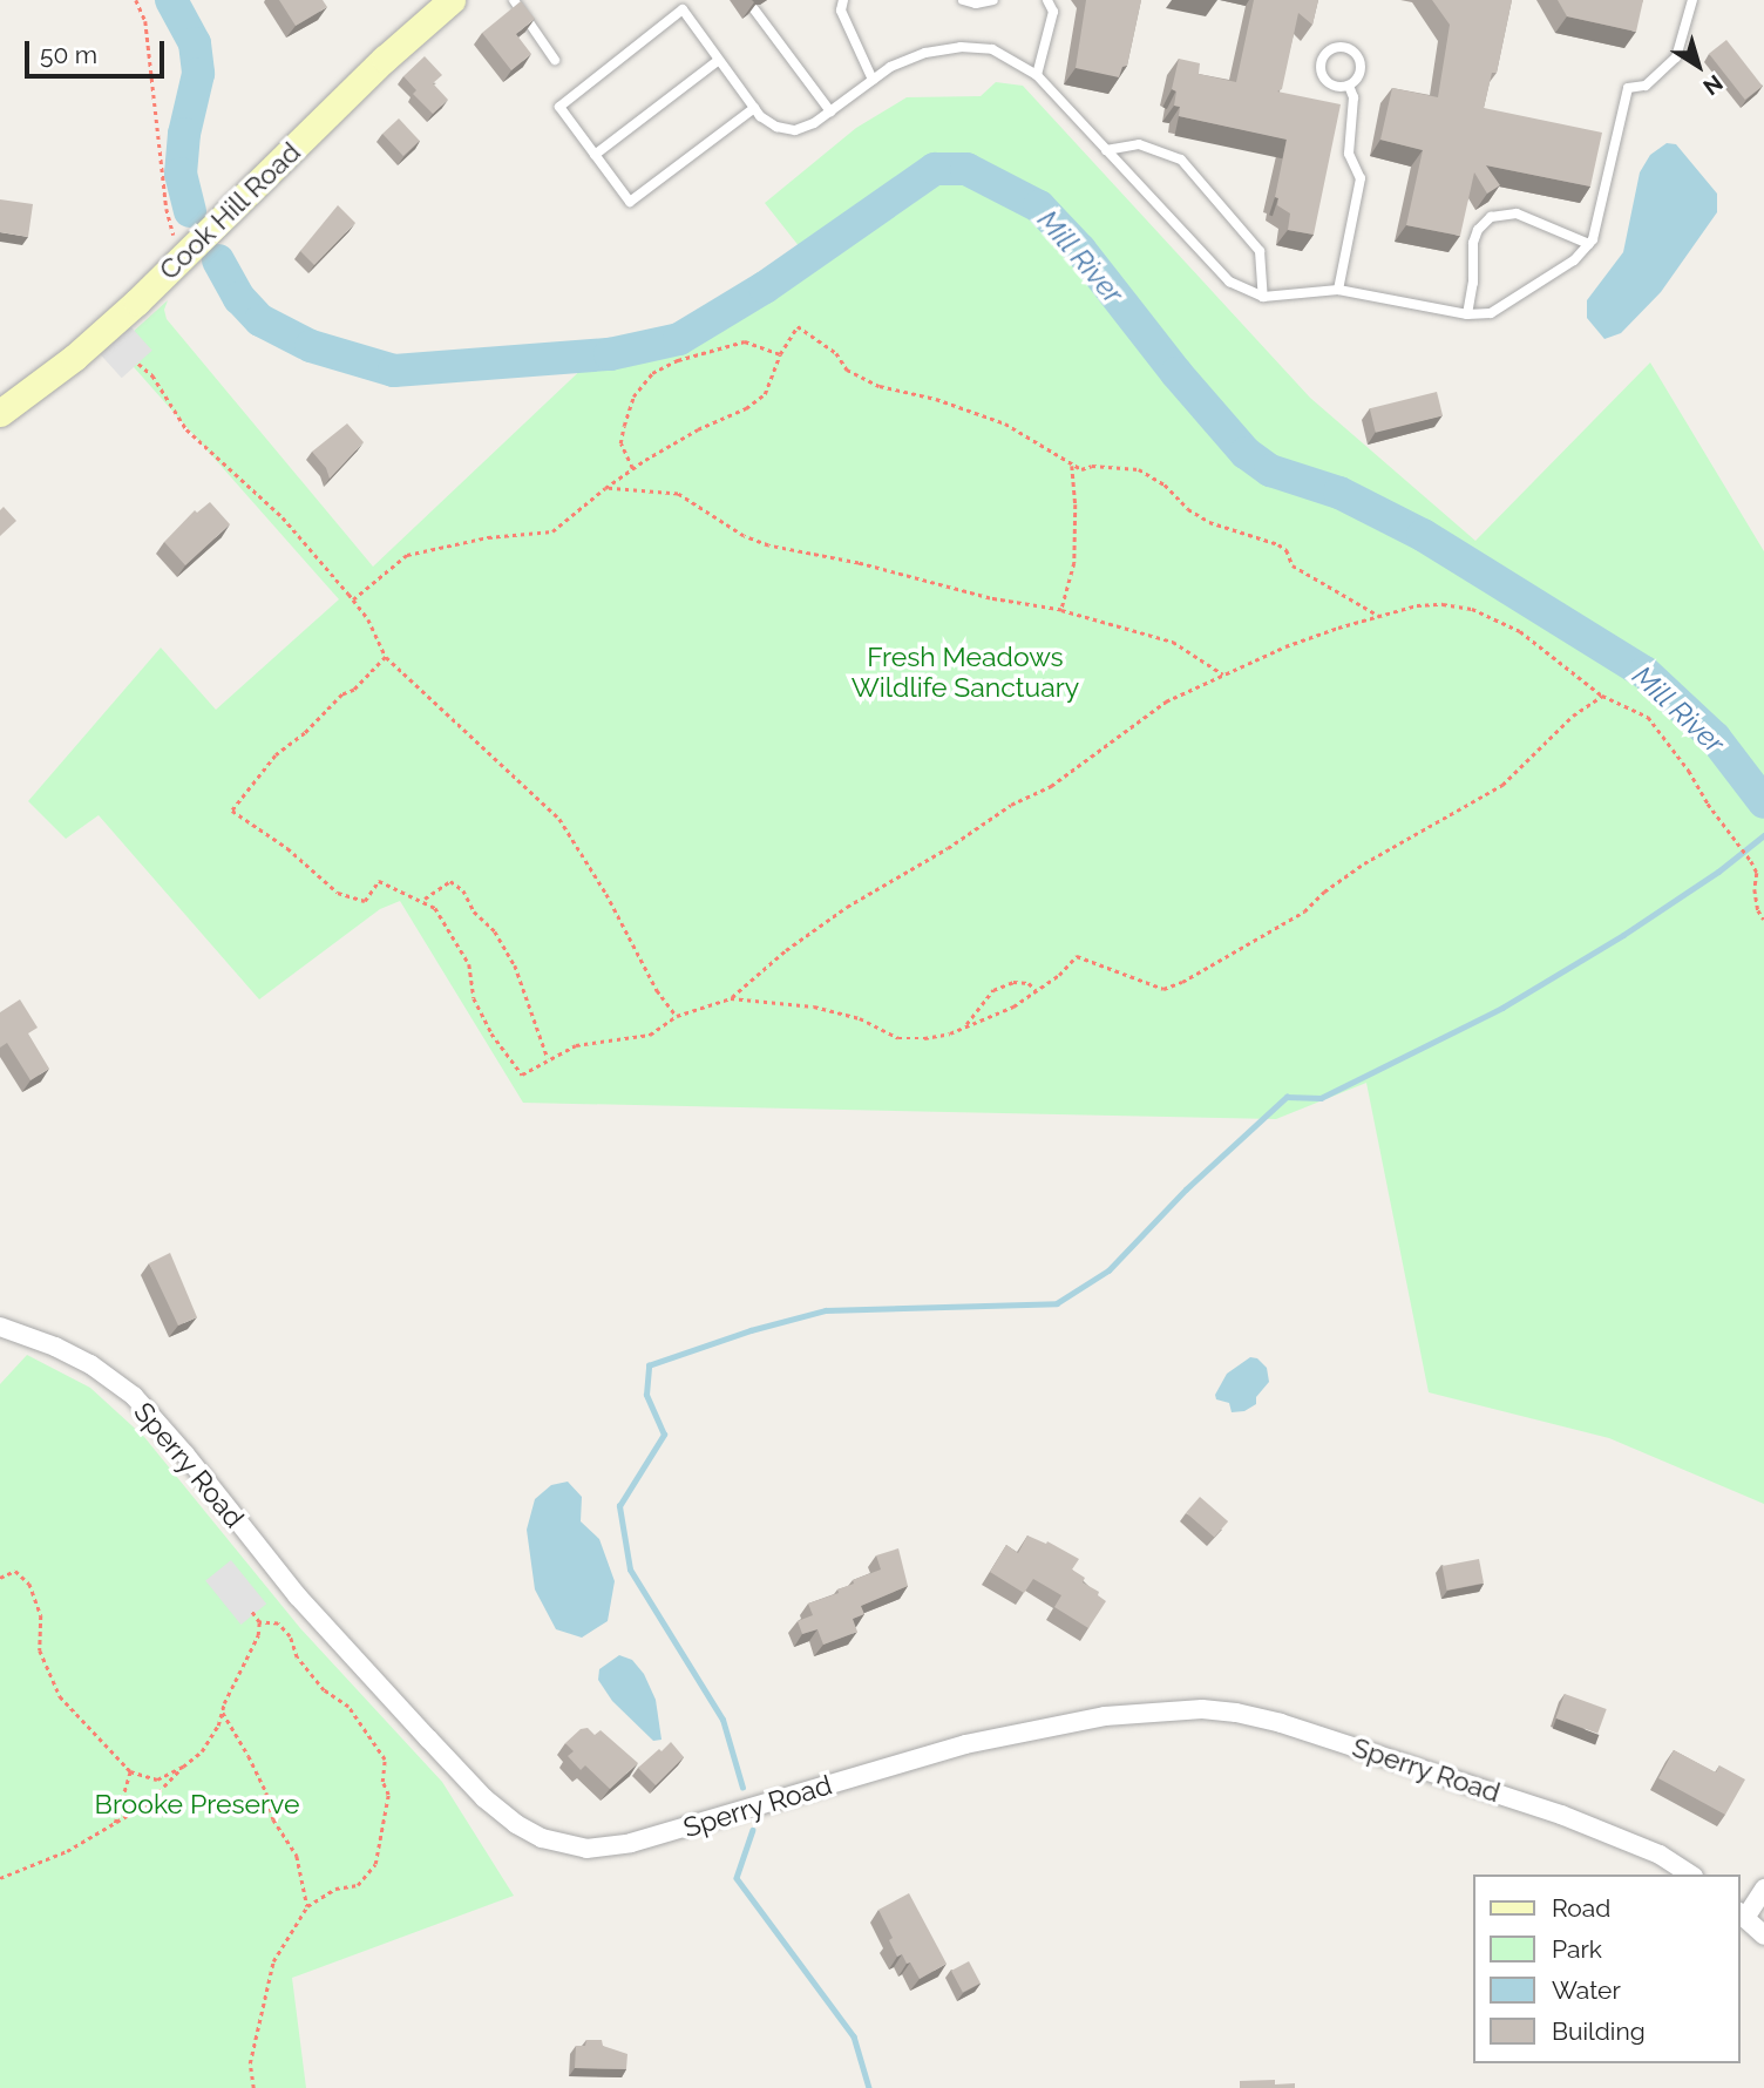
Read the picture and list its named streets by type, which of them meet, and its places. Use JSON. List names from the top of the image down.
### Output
{
  "streets": {
    "street": ["Cook Hill Road", "Sperry Road"]
  },
  "water": ["Mill River"],
  "parks": ["Fresh Meadows Wildlife Sanctuary", "Brooke Preserve"],
  "legend": [
    "Road",
    "Park",
    "Water",
    "Building"
  ],
  "scale_bar": "50 m",
  "north": "bottom right"
}
